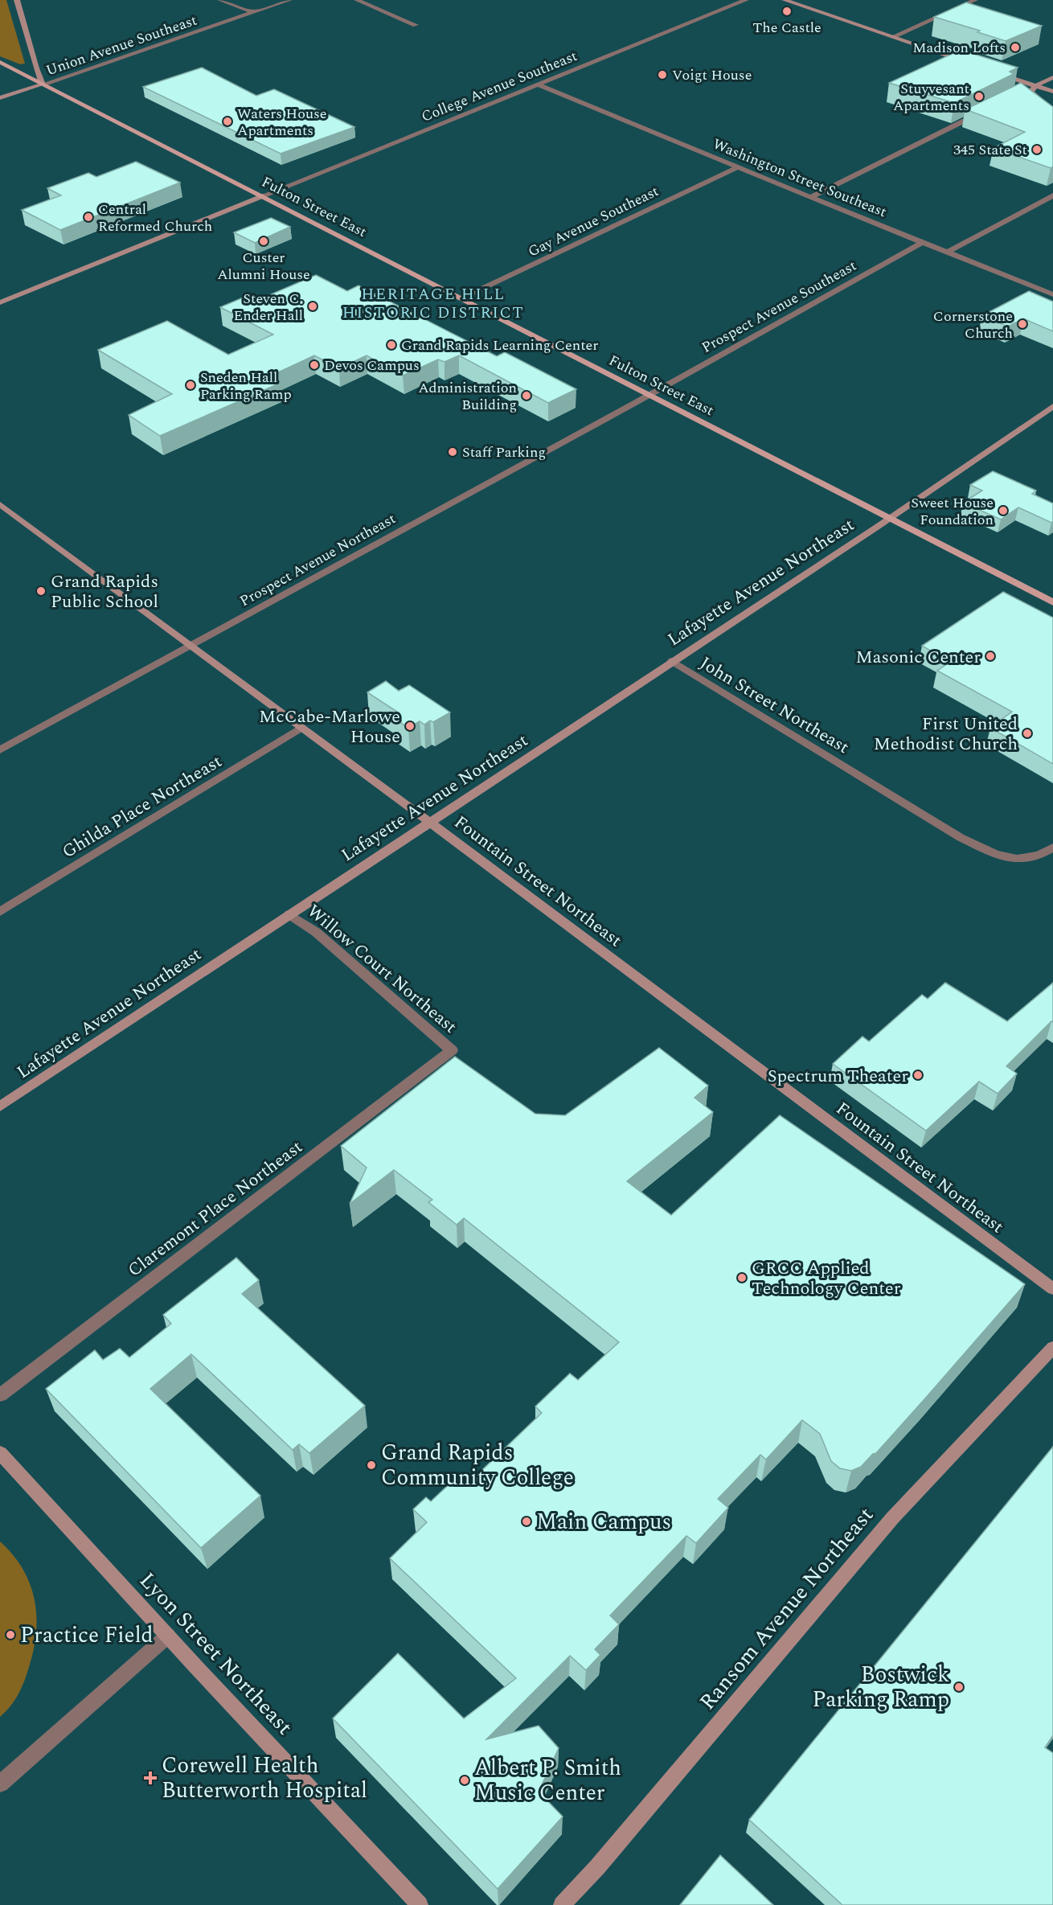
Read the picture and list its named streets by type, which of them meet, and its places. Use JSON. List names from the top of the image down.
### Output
{
  "streets": {
    "main road": ["Fulton Street East"],
    "street": [
      "Union Avenue Southeast",
      "College Avenue Southeast",
      "Washington Street Southeast",
      "Gay Avenue Southeast",
      "Prospect Avenue Southeast",
      "Prospect Avenue Northeast",
      "Lafayette Avenue Northeast",
      "John Street Northeast",
      "Ghilda Place Northeast",
      "Fountain Street Northeast",
      "Willow Court Northeast",
      "Claremont Place Northeast",
      "Ransom Avenue Northeast",
      "Lyon Street Northeast"
    ]
  },
  "crossings": [
    ["Union Avenue Southeast", "Fulton Street East"],
    ["College Avenue Southeast", "Washington Street Southeast"],
    ["College Avenue Southeast", "Fulton Street East"],
    ["Washington Street Southeast", "Gay Avenue Southeast"],
    ["Washington Street Southeast", "Prospect Avenue Southeast"],
    ["Fulton Street East", "Gay Avenue Southeast"],
    ["Fulton Street East", "Prospect Avenue Southeast"],
    ["Fulton Street East", "Prospect Avenue Northeast"],
    ["Fulton Street East", "Lafayette Avenue Northeast"],
    ["Prospect Avenue Southeast", "Prospect Avenue Northeast"],
    ["Prospect Avenue Northeast", "Fountain Street Northeast"],
    ["Lafayette Avenue Northeast", "John Street Northeast"],
    ["Lafayette Avenue Northeast", "Fountain Street Northeast"],
    ["Lafayette Avenue Northeast", "Willow Court Northeast"],
    ["Ghilda Place Northeast", "Fountain Street Northeast"],
    ["Willow Court Northeast", "Claremont Place Northeast"]
  ],
  "districts": ["HERITAGE HILL HISTORIC DISTRICT"],
  "places": {
    "other": [
      "The Castle",
      "Madison Lofts",
      "Voigt House",
      "Stuyvesant Apartments",
      "Waters House Apartments",
      "345 State St",
      "Central Reformed Church",
      "Custer Alumni House",
      "Steven C. Ender Hall",
      "Cornerstone Church",
      "Grand Rapids Learning Center",
      "Devos Campus",
      "Sneden Hall Parking Ramp",
      "Administration Building",
      "Staff Parking",
      "Sweet House Foundation",
      "Grand Rapids Public School",
      "Masonic Center",
      "McCabe-Marlowe House",
      "First United Methodist Church",
      "Spectrum Theater",
      "GRCC Applied Technology Center",
      "Grand Rapids Community College",
      "Main Campus",
      "Practice Field",
      "Bostwick Parking Ramp",
      "Albert P. Smith Music Center"
    ],
    "health": ["Corewell Health Butterworth Hospital"]
  }
}
